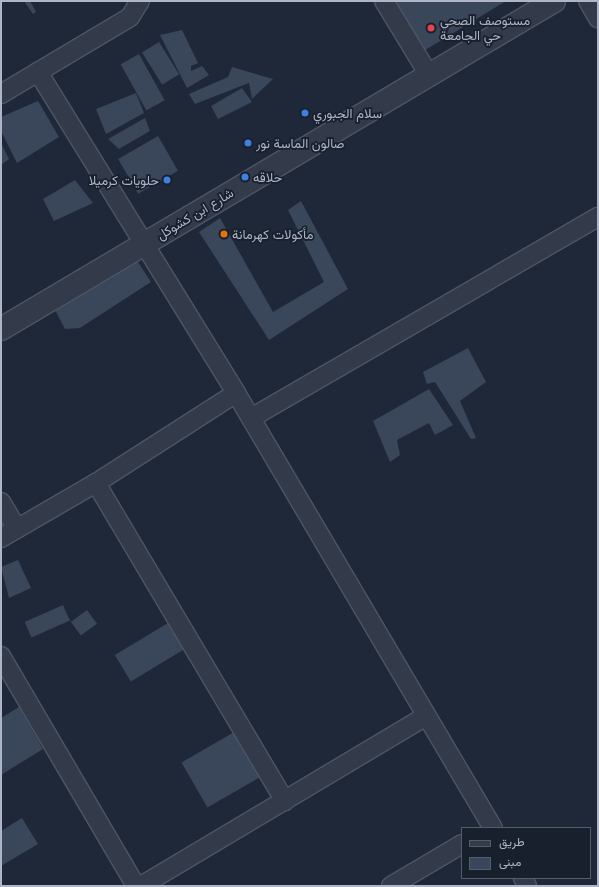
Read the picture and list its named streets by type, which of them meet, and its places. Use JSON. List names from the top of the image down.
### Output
{
  "streets": {
    "street": ["شارع ابن كشوكل"]
  },
  "places": [
    "مستوصف الصحي حي الجامعة",
    "سلام الجبوري",
    "صالون الماسة نور",
    "حلاقه",
    "حلويات كرميلا",
    "مأكولات كهرمانة"
  ],
  "legend": ["طريق", "مبنى"]
}
